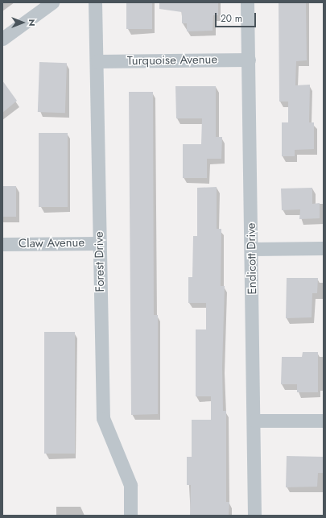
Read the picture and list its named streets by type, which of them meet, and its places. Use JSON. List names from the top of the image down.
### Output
{
  "streets": {
    "street": [
      "Turquoise Avenue",
      "Claw Avenue",
      "Endicott Drive",
      "Forest Drive"
    ]
  },
  "crossings": [
    ["Turquoise Avenue", "Endicott Drive"],
    ["Turquoise Avenue", "Forest Drive"],
    ["Claw Avenue", "Forest Drive"]
  ],
  "scale_bar": "20 m",
  "north": "right"
}
